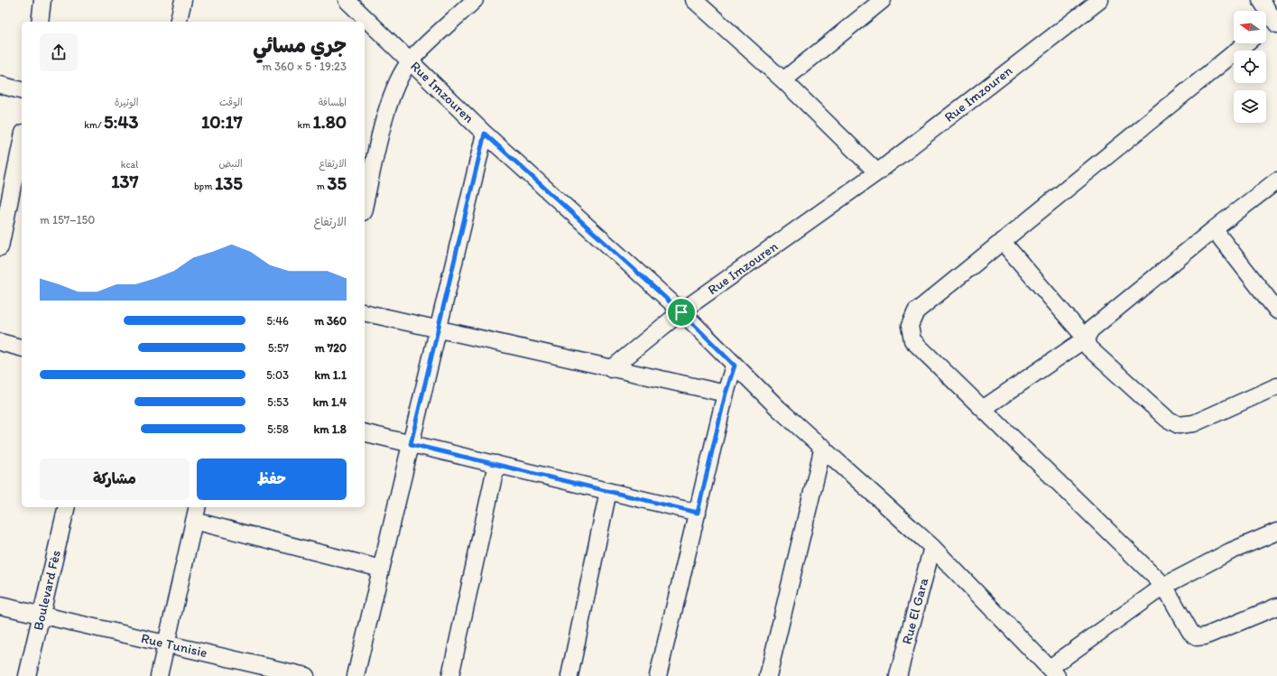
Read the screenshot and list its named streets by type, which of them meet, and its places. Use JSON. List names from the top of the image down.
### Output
{
  "streets": {
    "street": [
      "Rue Imzouren",
      "Boulevard Fès",
      "Rue El Gara",
      "Rue Tunisie"
    ]
  },
  "crossings": [
    ["Boulevard Fès", "Rue Tunisie"]
  ],
  "north": "left",
  "page": {
    "heading": ["جري مسائي", "19:23 · 5 × 360 m"],
    "stats": [
      ["المسافة", "1.80 km"],
      ["الوقت", "10:17"],
      ["الوتيرة", "5:43 /km"],
      ["الارتفاع", "35 m"],
      ["النبض", "135 bpm"],
      ["kcal", "137"]
    ],
    "chart": ["الارتفاع", "150–157 m"],
    "list": [
      {
        "name": "360 m",
        "note": "5:46"
      },
      {
        "name": "720 m",
        "note": "5:57"
      },
      {
        "name": "1.1 km",
        "note": "5:03"
      },
      {
        "name": "1.4 km",
        "note": "5:53"
      },
      {
        "name": "1.8 km",
        "note": "5:58"
      }
    ],
    "buttons": ["حفظ", "مشاركة"]
  }
}
